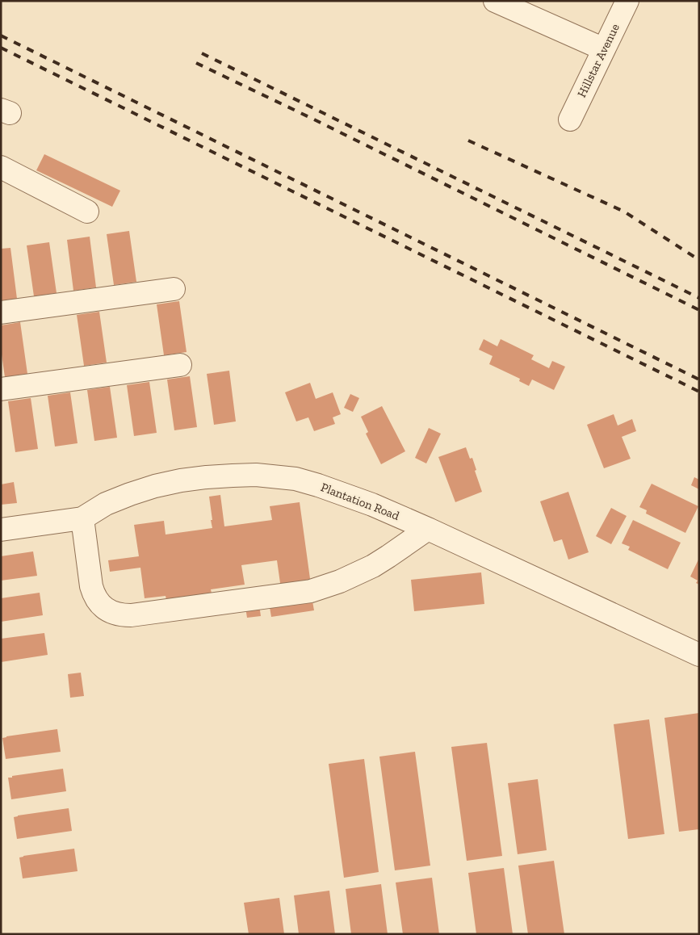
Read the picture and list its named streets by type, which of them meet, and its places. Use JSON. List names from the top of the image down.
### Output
{
  "streets": {
    "street": ["Hillstar Avenue", "Plantation Road"]
  }
}
